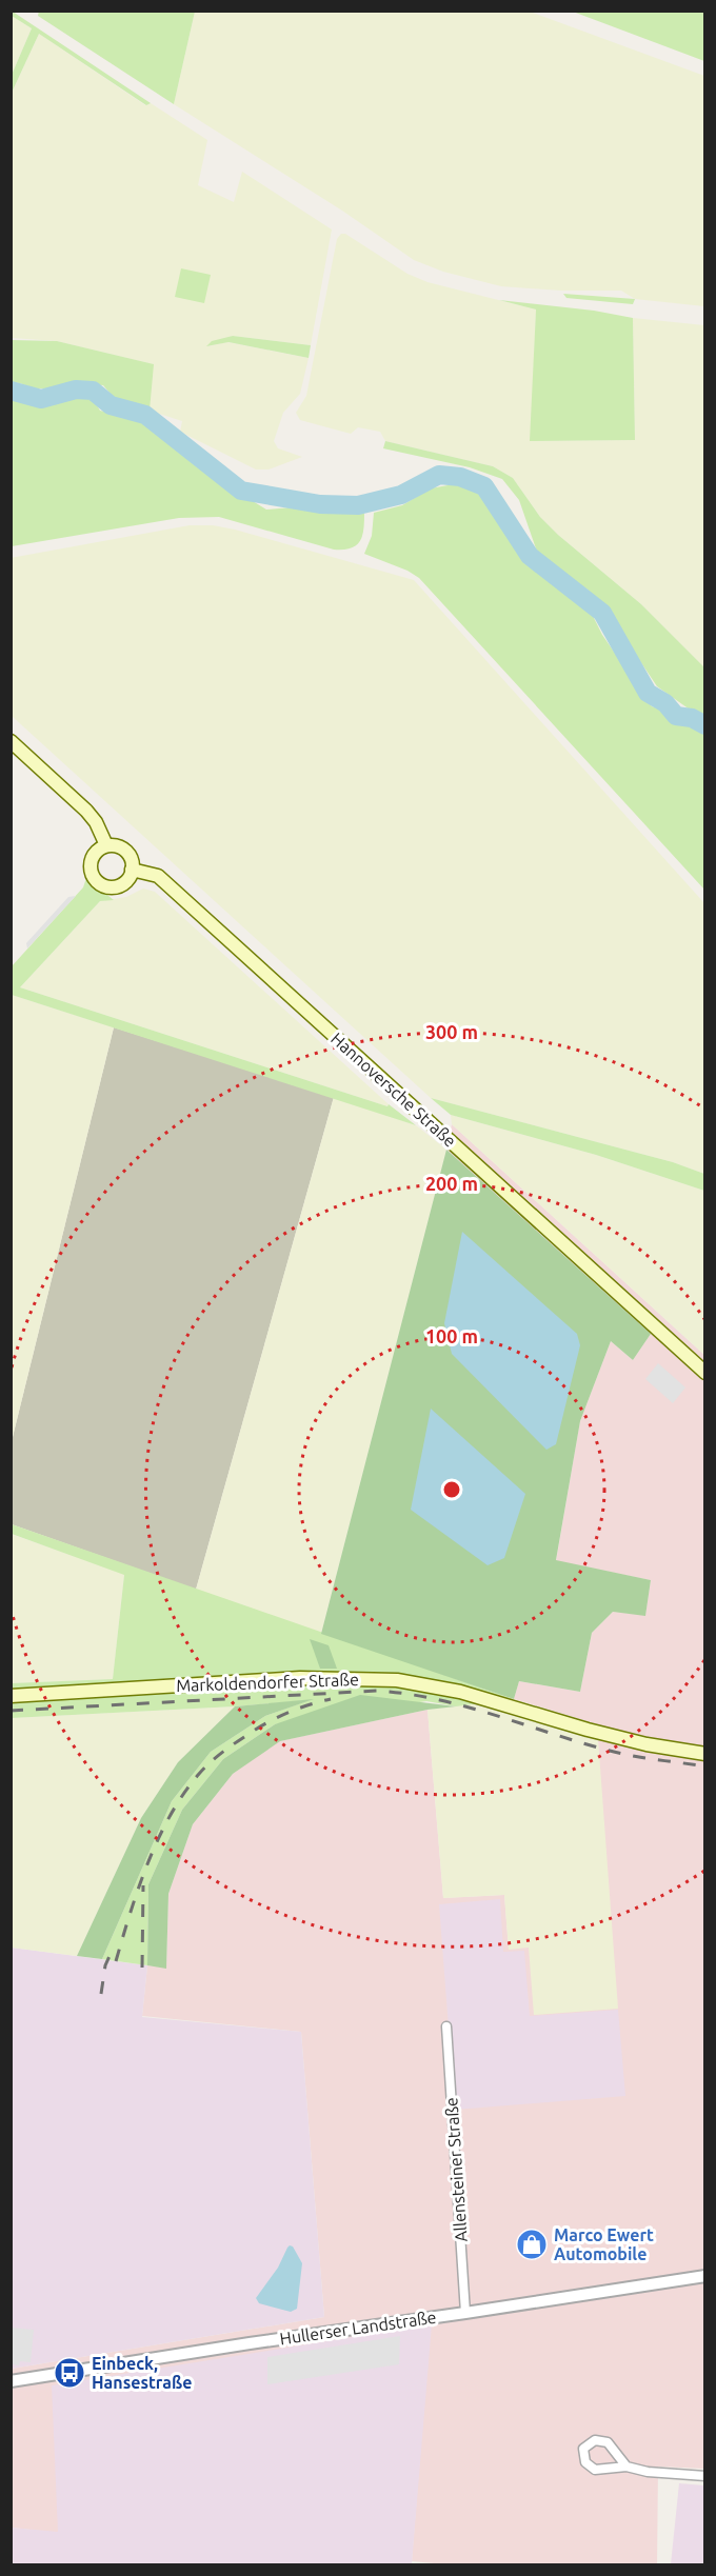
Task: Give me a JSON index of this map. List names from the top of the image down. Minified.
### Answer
{"streets":{"main road":["Hannoversche Straße","Markoldendorfer Straße"],"street":["Allensteiner Straße","Hullerser Landstraße"]},"crossings":[["Allensteiner Straße","Hullerser Landstraße"]],"places":{"shop":["Marco Ewert Automobile"],"bus stop":["Einbeck, Hansestraße"]},"rings":["300 m","200 m","100 m"]}
